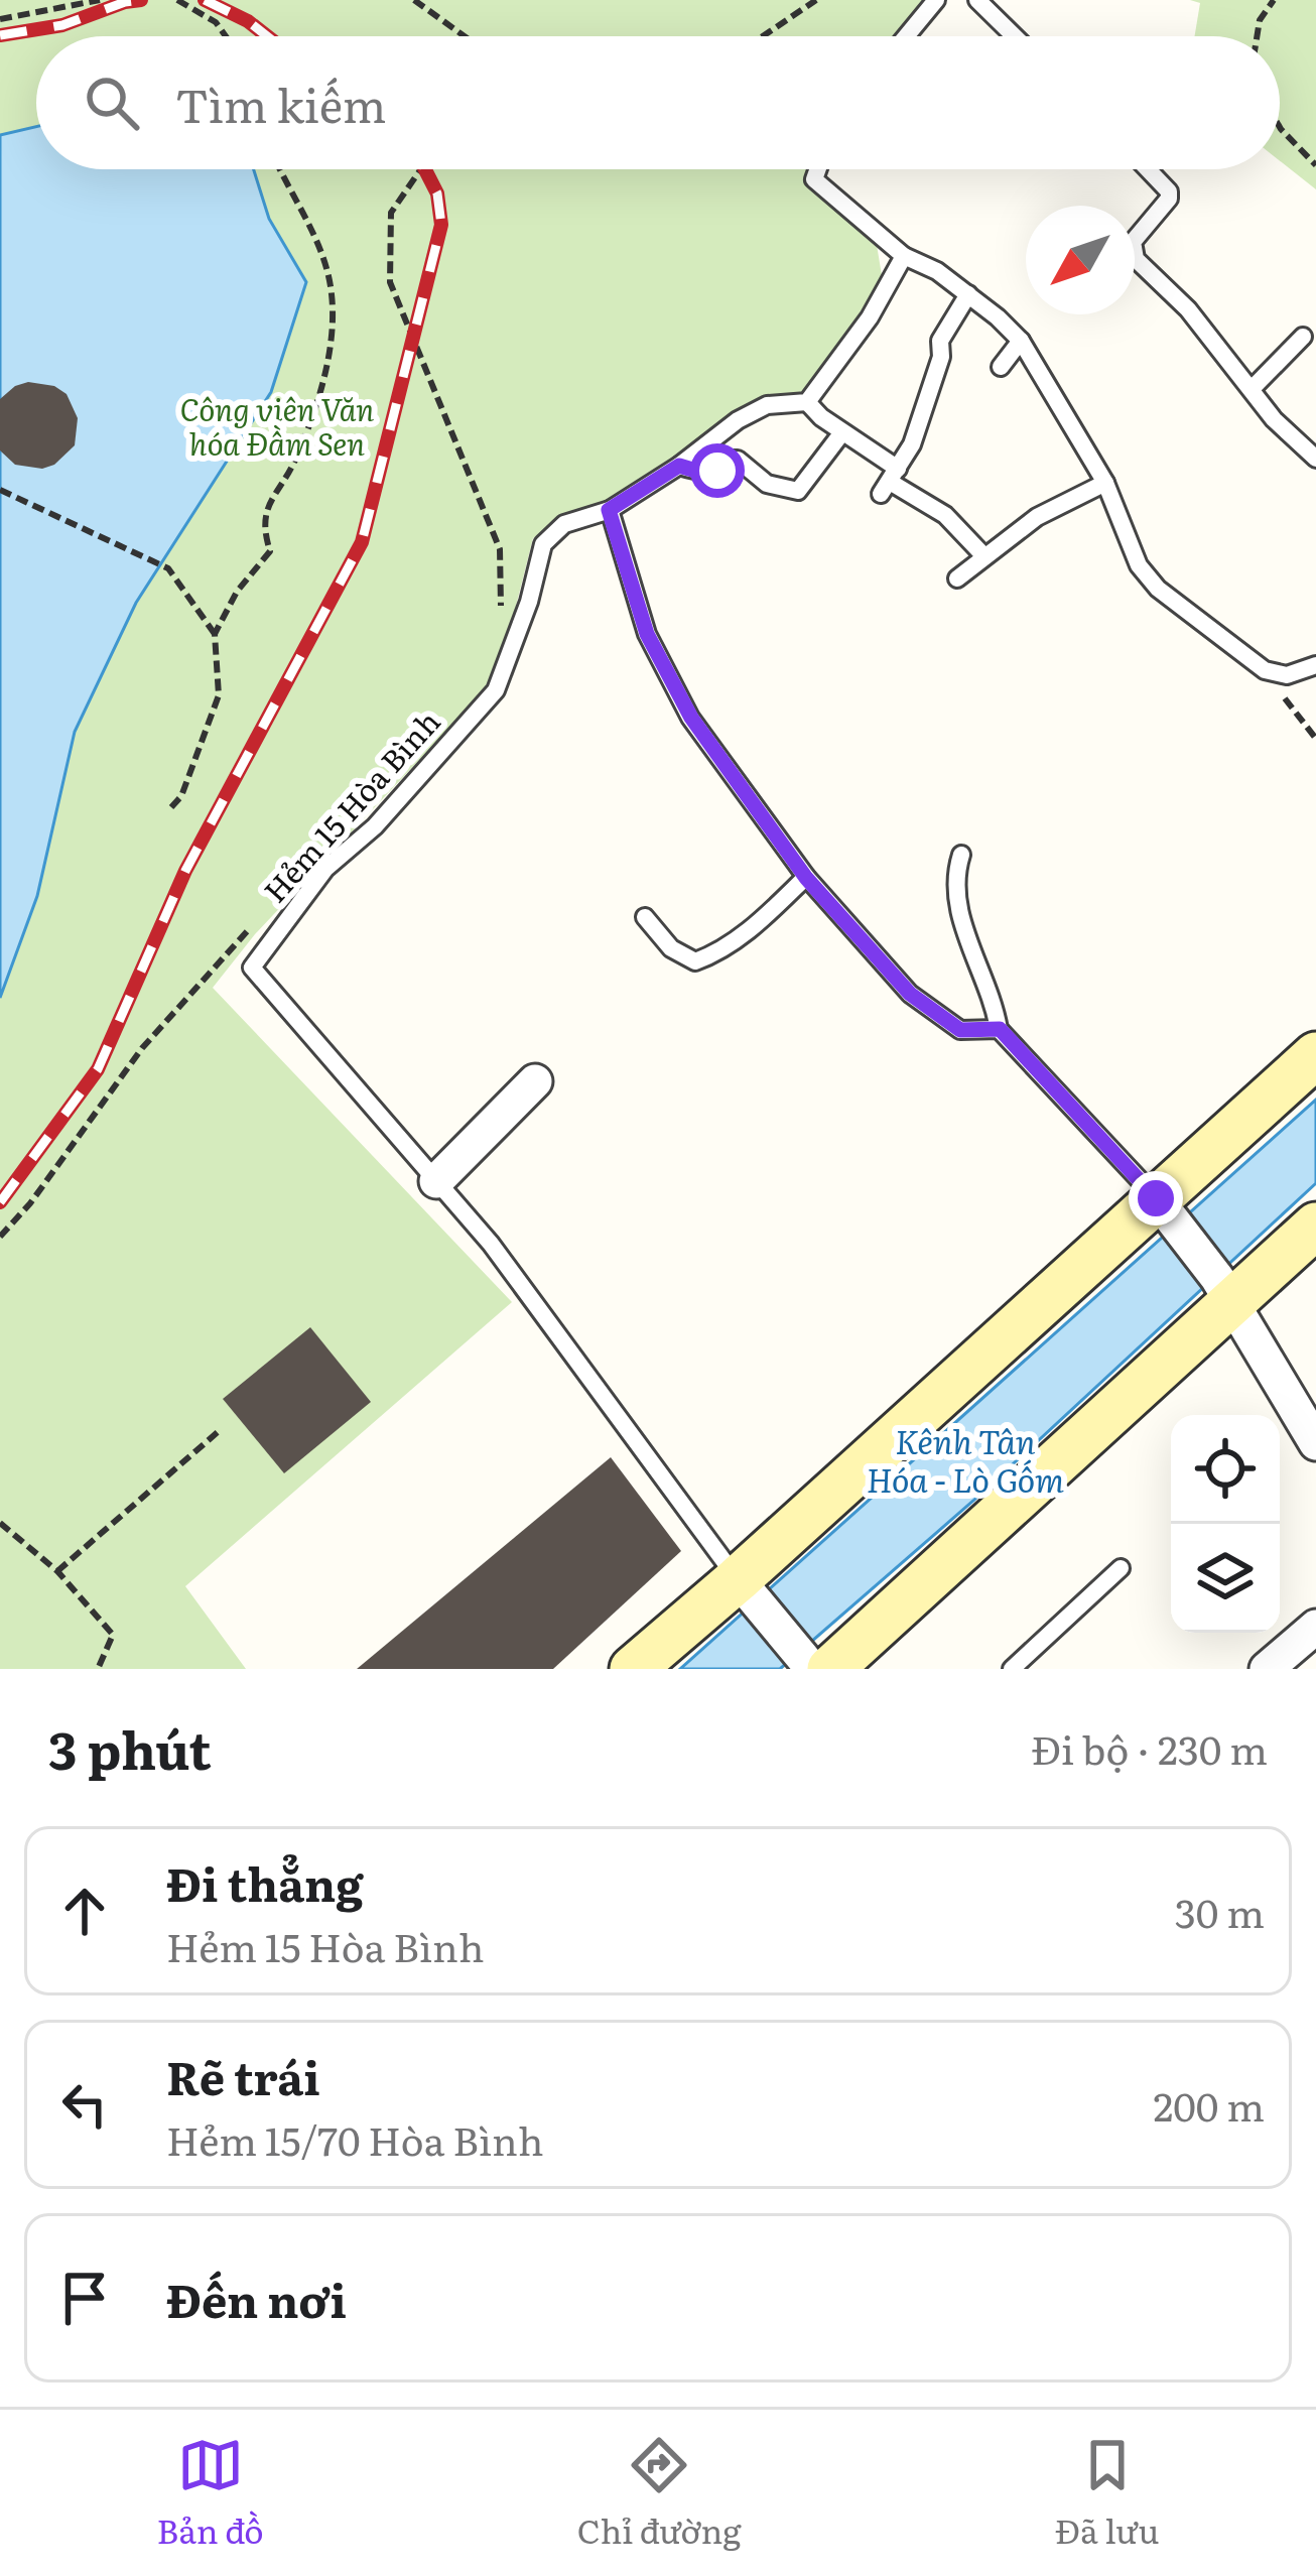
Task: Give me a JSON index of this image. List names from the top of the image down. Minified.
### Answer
{"streets":{"lane":["Hẻm 15 Hòa Bình"]},"water":["Kênh Tân Hóa - Lò Gốm"],"parks":["Công viên Văn hóa Đầm Sen"],"north":"bottom left","page":{"search":"Tìm kiếm","heading":["3 phút","Đi bộ · 230 m"],"list":[["Đi thẳng","Hẻm 15 Hòa Bình","30 m"],["Rẽ trái","Hẻm 15/70 Hòa Bình","200 m"],"Đến nơi"],"nav":["Bản đồ","Chỉ đường","Đã lưu"]}}
